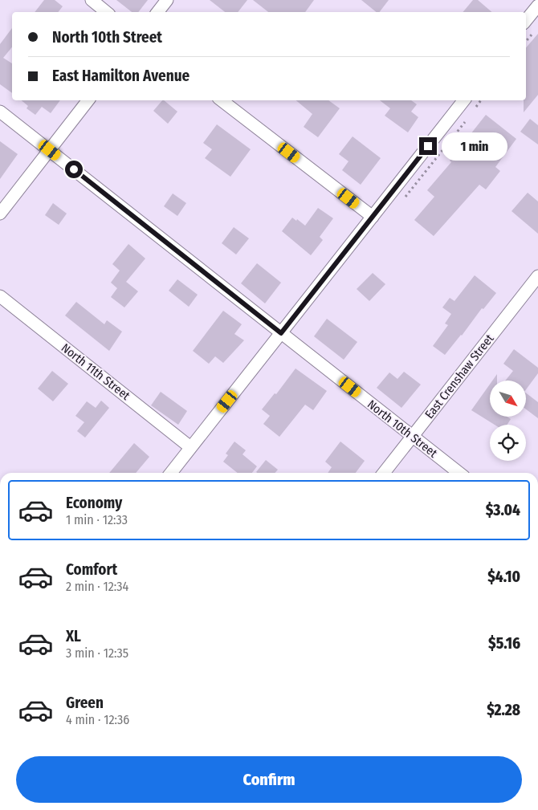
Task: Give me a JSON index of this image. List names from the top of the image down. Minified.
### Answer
{"streets":{"street":["North 11th Street","East Crenshaw Street","North 10th Street"]},"crossings":[["East Crenshaw Street","North 10th Street"]],"north":"bottom right","page":{"banner":["North 10th Street","East Hamilton Avenue"],"bubble":"1 min","list":[{"name":"Economy","note":"1 min · 12:33","value":"$3.04"},{"name":"Comfort","note":"2 min · 12:34","value":"$4.10"},{"name":"XL","note":"3 min · 12:35","value":"$5.16"},{"name":"Green","note":"4 min · 12:36","value":"$2.28"}],"buttons":"Confirm"}}
